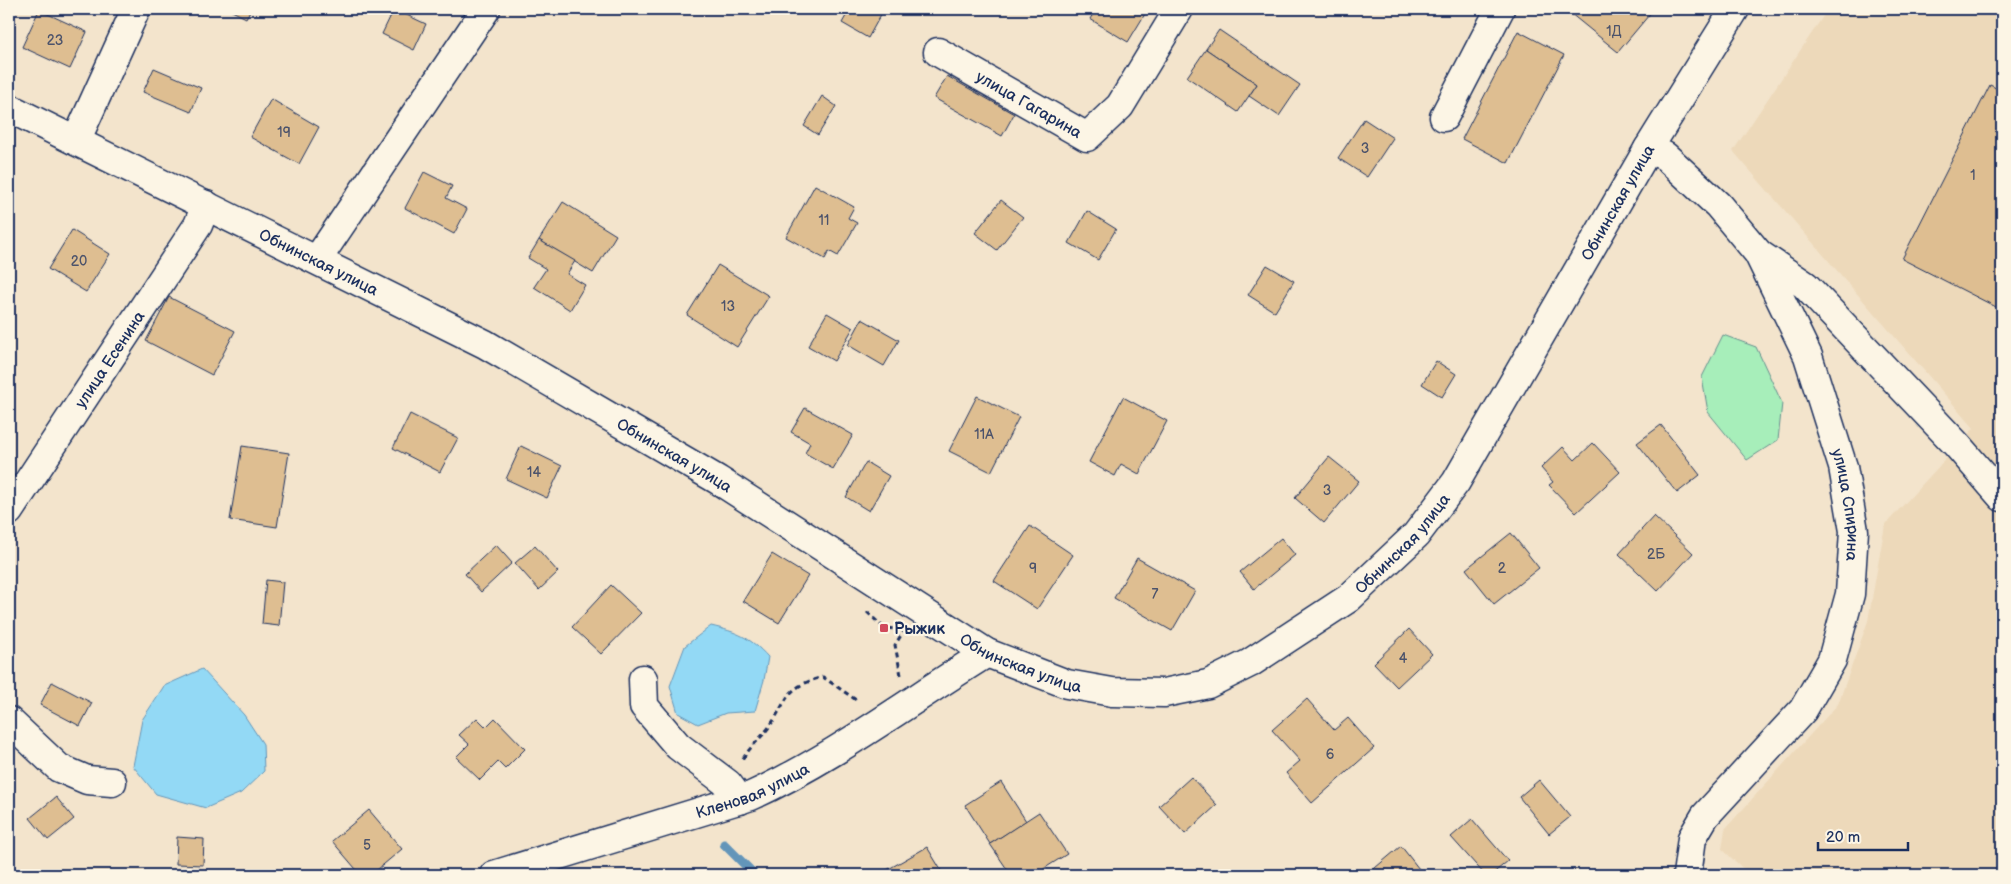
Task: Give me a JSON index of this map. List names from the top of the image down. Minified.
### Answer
{"streets":{"street":["улица Гагарина","Обнинская улица","улица Есенина","улица Спирина","Кленовая улица"]},"crossings":[["Обнинская улица","улица Есенина"],["Обнинская улица","улица Спирина"],["Обнинская улица","Кленовая улица"]],"places":{"transit":["Рыжик"]},"house_numbers":["1Д","23","19","3","1","11","20","13","11А","14","3","2Б","9","2","7","4","6","5"],"scale_bar":"20 m"}
